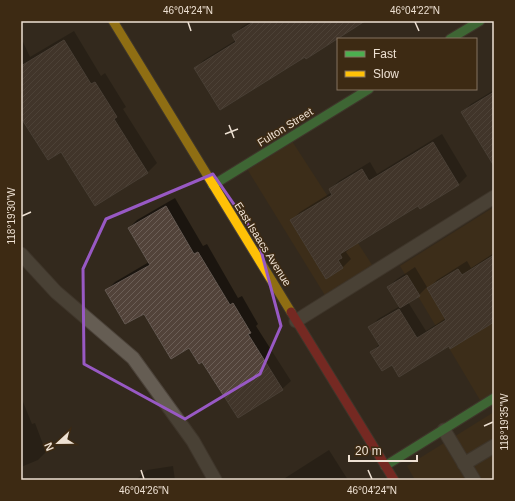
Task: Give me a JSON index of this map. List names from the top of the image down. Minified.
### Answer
{"streets":{"main road":["Fulton Street","East Isaacs Avenue"]},"crossings":[["Fulton Street","East Isaacs Avenue"]],"legend":["Fast","Slow"],"scale_bar":"20 m","north":"left","coordinates":["46°04'24\"N","46°04'22\"N","118°19'30\"W","118°19'35\"W","46°04'26\"N"]}
